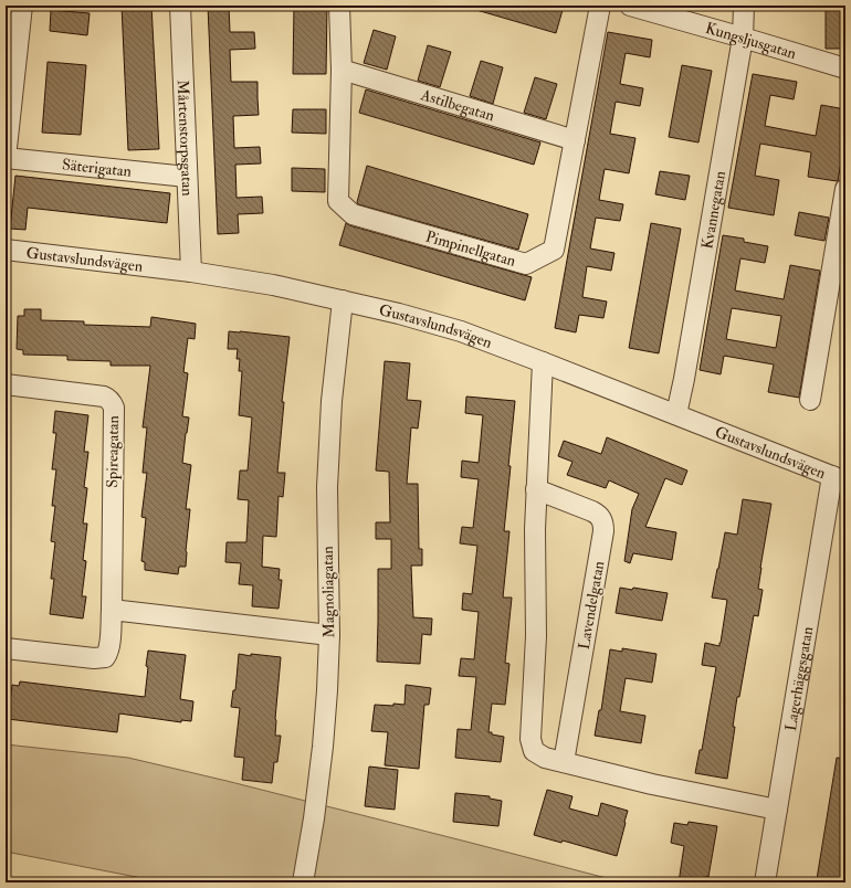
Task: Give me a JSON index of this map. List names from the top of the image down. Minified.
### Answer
{"streets":{"street":["Kungsljusgatan","Astilbegatan","Mårtenstorpsgatan","Säterigatan","Kvannegatan","Pimpinellgatan","Gustavslundsvägen","Spireagatan","Magnoliagatan","Lavendelgatan","Lagerhäggsgatan"]},"crossings":[["Kungsljusgatan","Kvannegatan"],["Astilbegatan","Pimpinellgatan"],["Mårtenstorpsgatan","Säterigatan"],["Mårtenstorpsgatan","Gustavslundsvägen"],["Kvannegatan","Gustavslundsvägen"],["Gustavslundsvägen","Magnoliagatan"],["Gustavslundsvägen","Lagerhäggsgatan"]]}
